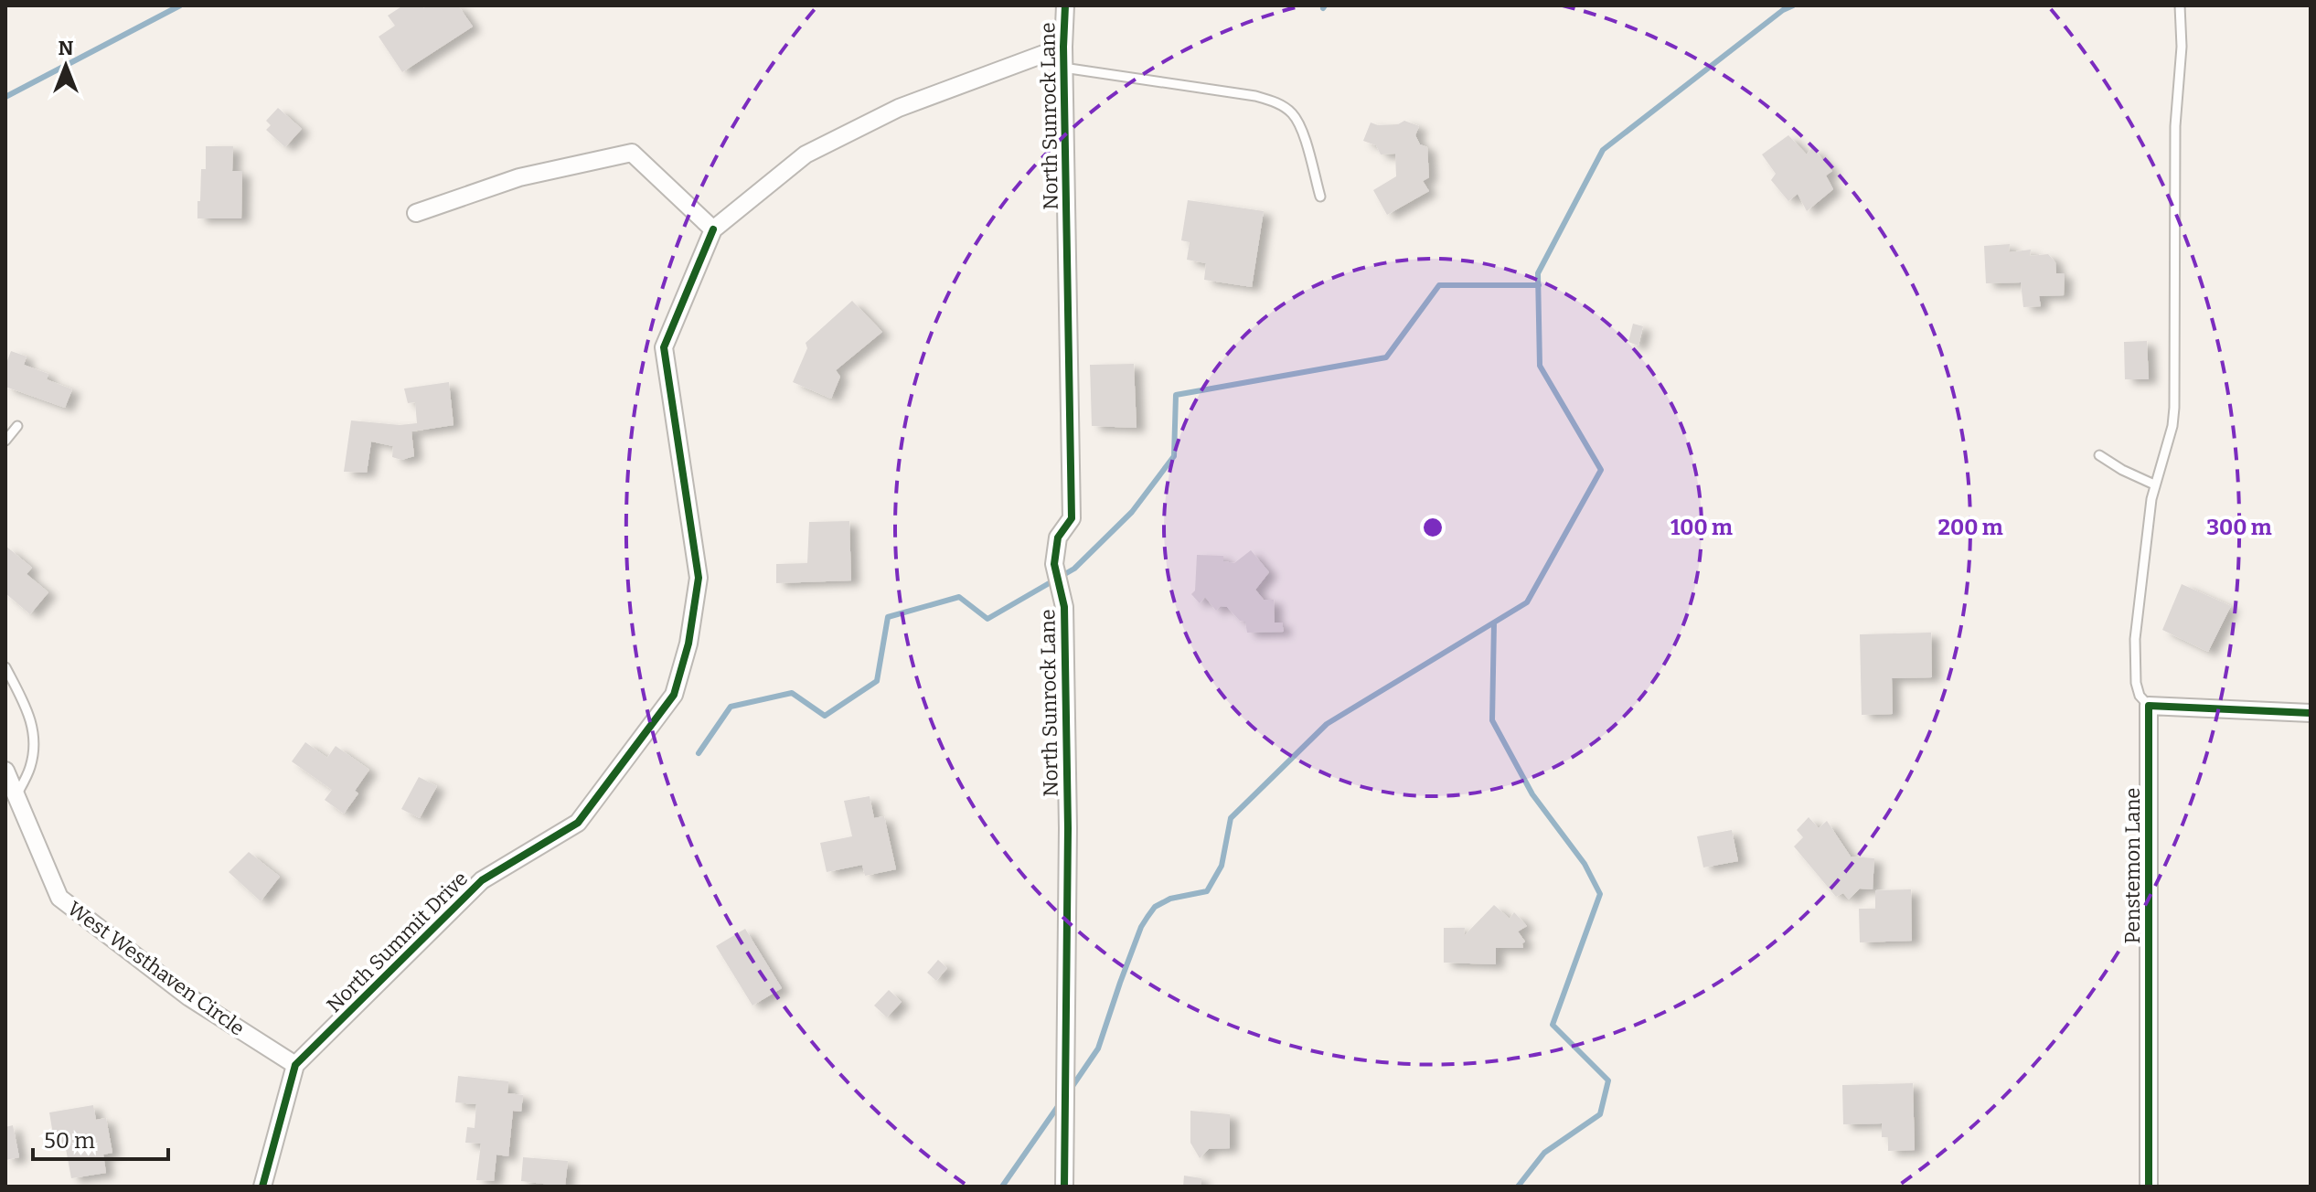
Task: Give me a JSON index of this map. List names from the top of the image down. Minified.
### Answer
{"streets":{"street":["North Sunrock Lane","Penstemon Lane","North Summit Drive","West Westhaven Circle"]},"crossings":[["North Sunrock Lane","North Summit Drive"],["North Summit Drive","West Westhaven Circle"]],"scale_bar":"50 m","north":"top","rings":["100 m","200 m","300 m"]}
